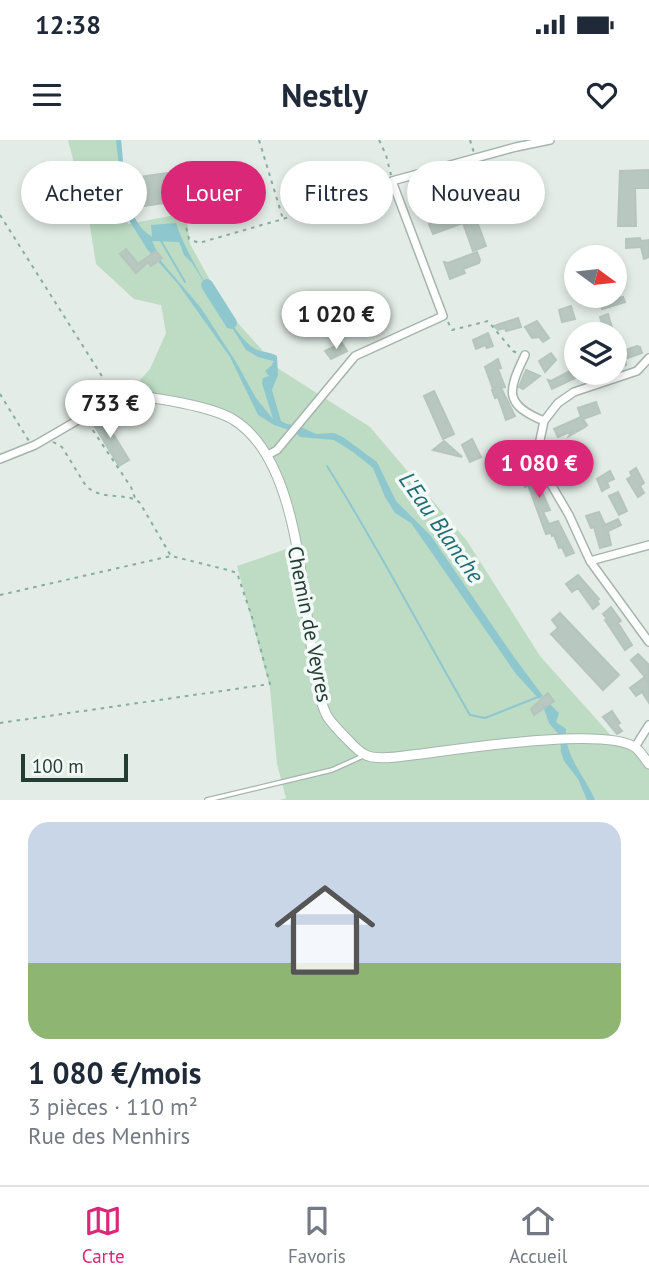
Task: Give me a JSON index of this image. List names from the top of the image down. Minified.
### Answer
{"streets":{"street":["Chemin de Veyres"]},"water":["L'Eau Blanche"],"scale_bar":"100 m","north":"right","page":{"status":"12:38","header":"Nestly","chip":["Acheter","Louer","Filtres","Nouveau"],"price":["1 020 €","733 €","1 080 €"],"scale":"100 m","list":[{"name":"1 080 €/mois","note":"3 pièces · 110 m² · Rue des Menhirs"}],"tabs":["Carte","Favoris","Accueil"]}}
